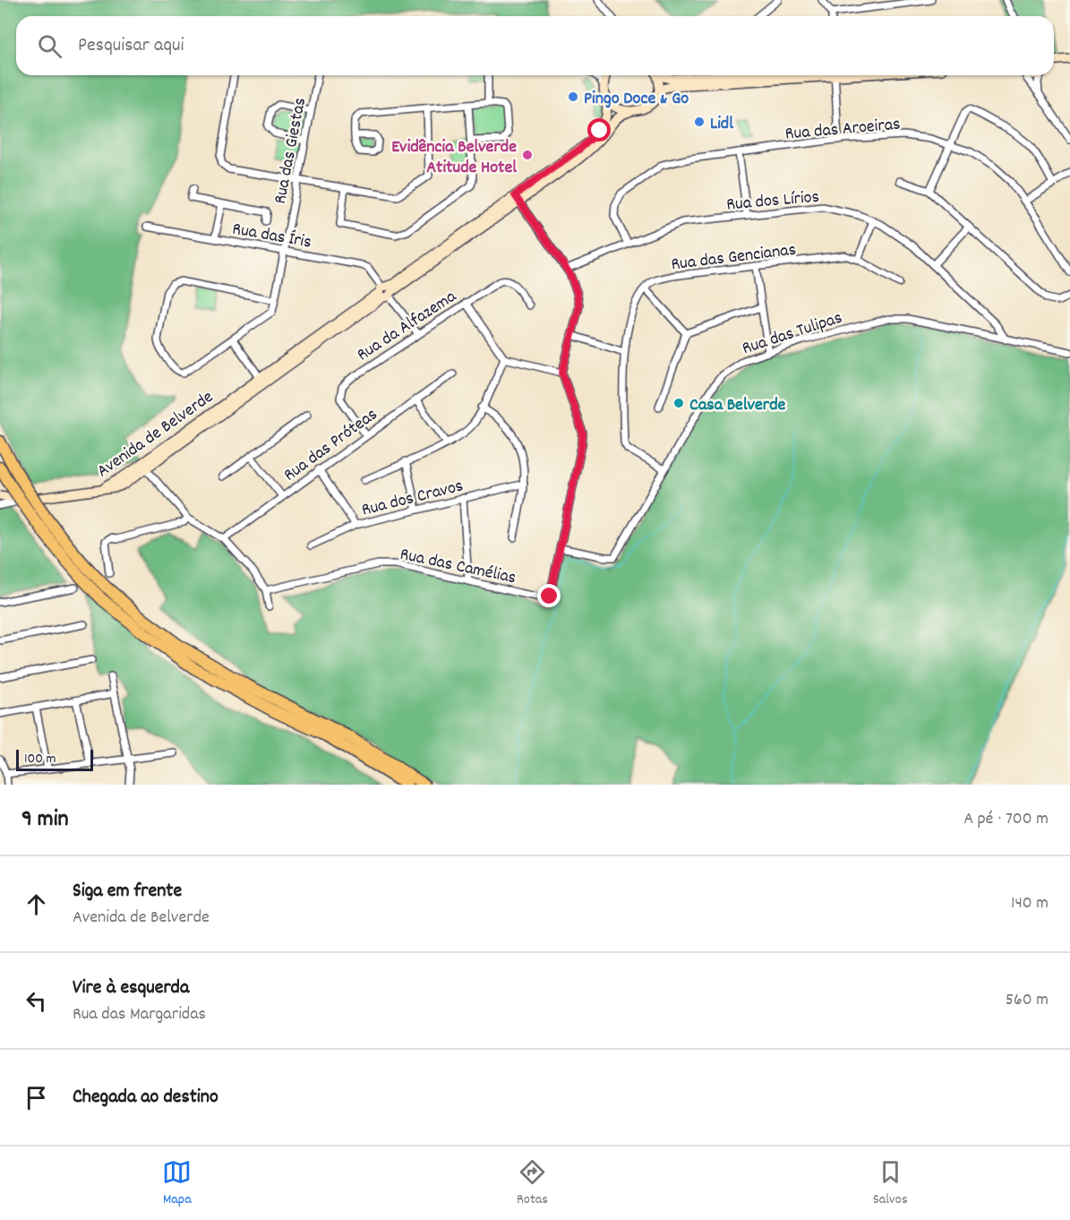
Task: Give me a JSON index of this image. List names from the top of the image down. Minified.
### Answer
{"streets":{"main road":["Avenida de Belverde"],"street":["Rua das Aroeiras","Rua das Giestas","Rua dos Lírios","Rua das Íris","Rua das Gencianas","Rua da Alfazema","Rua das Tulipas","Rua das Próteas","Rua dos Cravos","Rua das Camélias"]},"crossings":[["Rua das Aroeiras","Rua dos Lírios"],["Rua das Giestas","Rua das Íris"],["Rua dos Lírios","Rua das Tulipas"],["Rua das Íris","Rua da Alfazema"],["Rua das Íris","Avenida de Belverde"],["Rua da Alfazema","Rua das Próteas"],["Rua das Tulipas","Rua das Camélias"]],"places":["Pingo Doce & Go","Lidl","Evidência Belverde Atitude Hotel","Casa Belverde"],"scale_bar":"100 m","page":{"search":"Pesquisar aqui","scale":"100 m","heading":["9 min","A pé · 700 m"],"list":[["Siga em frente","Avenida de Belverde","140 m"],["Vire à esquerda","Rua das Margaridas","560 m"],"Chegada ao destino"],"nav":["Mapa","Rotas","Salvos"]}}
